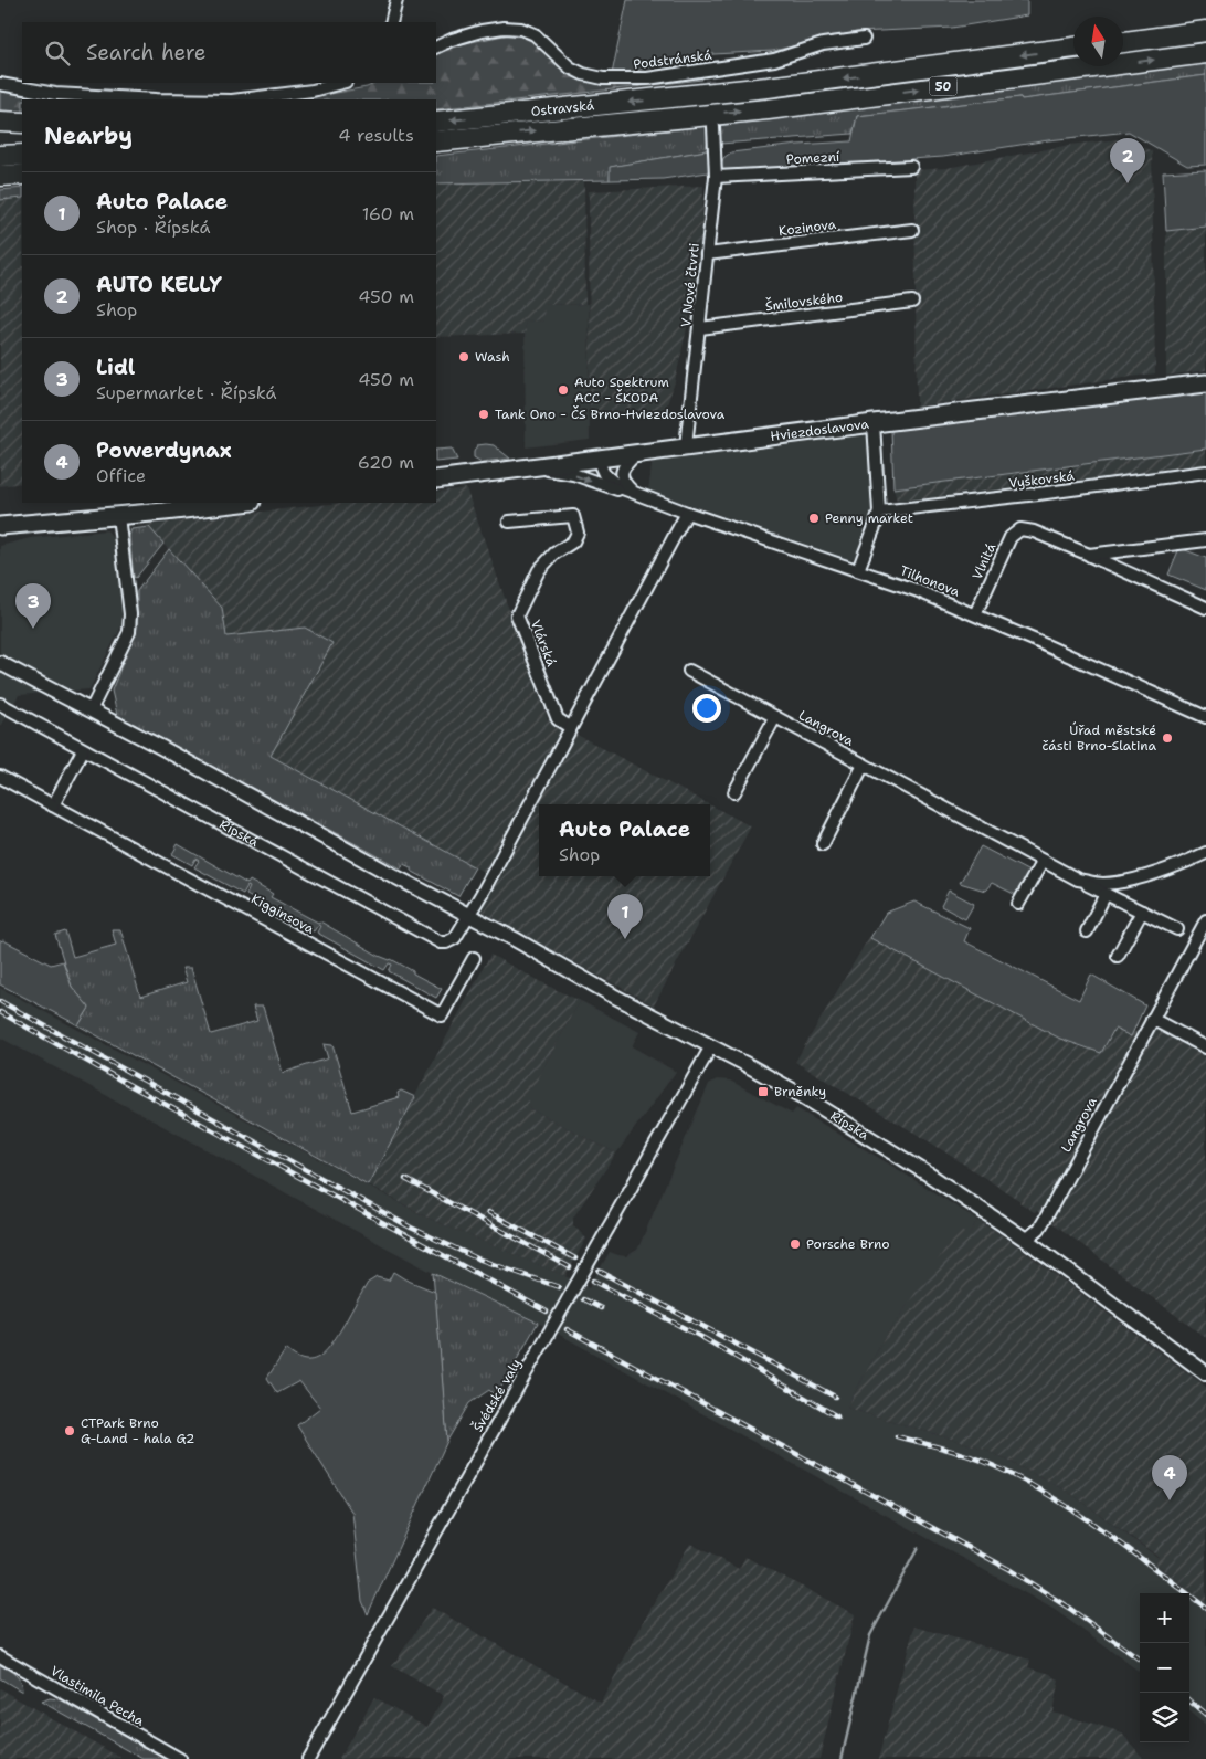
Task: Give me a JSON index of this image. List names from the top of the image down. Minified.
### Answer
{"streets":{"highway":["50","Ostravská"],"main road":["Hviezdoslavova"],"street":["Podstránská","Pomezní","Kozinova","V Nové čtvrti","Šmilovského","Vyškovská","Vlnitá","Tilhonova","Vlárská","Langrova","Řípská","Kigginsova","Švédské valy","Vlastimila Pecha"]},"crossings":[["Pomezní","V Nové čtvrti"],["Kozinova","V Nové čtvrti"],["V Nové čtvrti","Šmilovského"],["V Nové čtvrti","Hviezdoslavova"],["Hviezdoslavova","Tilhonova"],["Vlnitá","Tilhonova"],["Langrova","Řípská"],["Řípská","Švédské valy"]],"places":{"other":["Wash","Auto Spektrum ACC - ŠKODA","Tank Ono - ČS Brno-Hviezdoslavova","Penny market","Úřad městské části Brno-Slatina","Porsche Brno","CTPark Brno G-Land - hala G2"],"transit":["Brněnky"]},"north":"top","page":{"search":"Search here","heading":["Nearby","4 results"],"pins":["2","3","1","4"],"list":[{"mark":"1","name":"Auto Palace","note":"Shop · Řípská","value":"160 m"},{"mark":"2","name":"AUTO KELLY","note":"Shop","value":"450 m"},{"mark":"3","name":"Lidl","note":"Supermarket · Řípská","value":"450 m"},{"mark":"4","name":"Powerdynax","note":"Office","value":"620 m"}],"popup":["Auto Palace","Shop"],"map_buttons":["+","−"]}}
